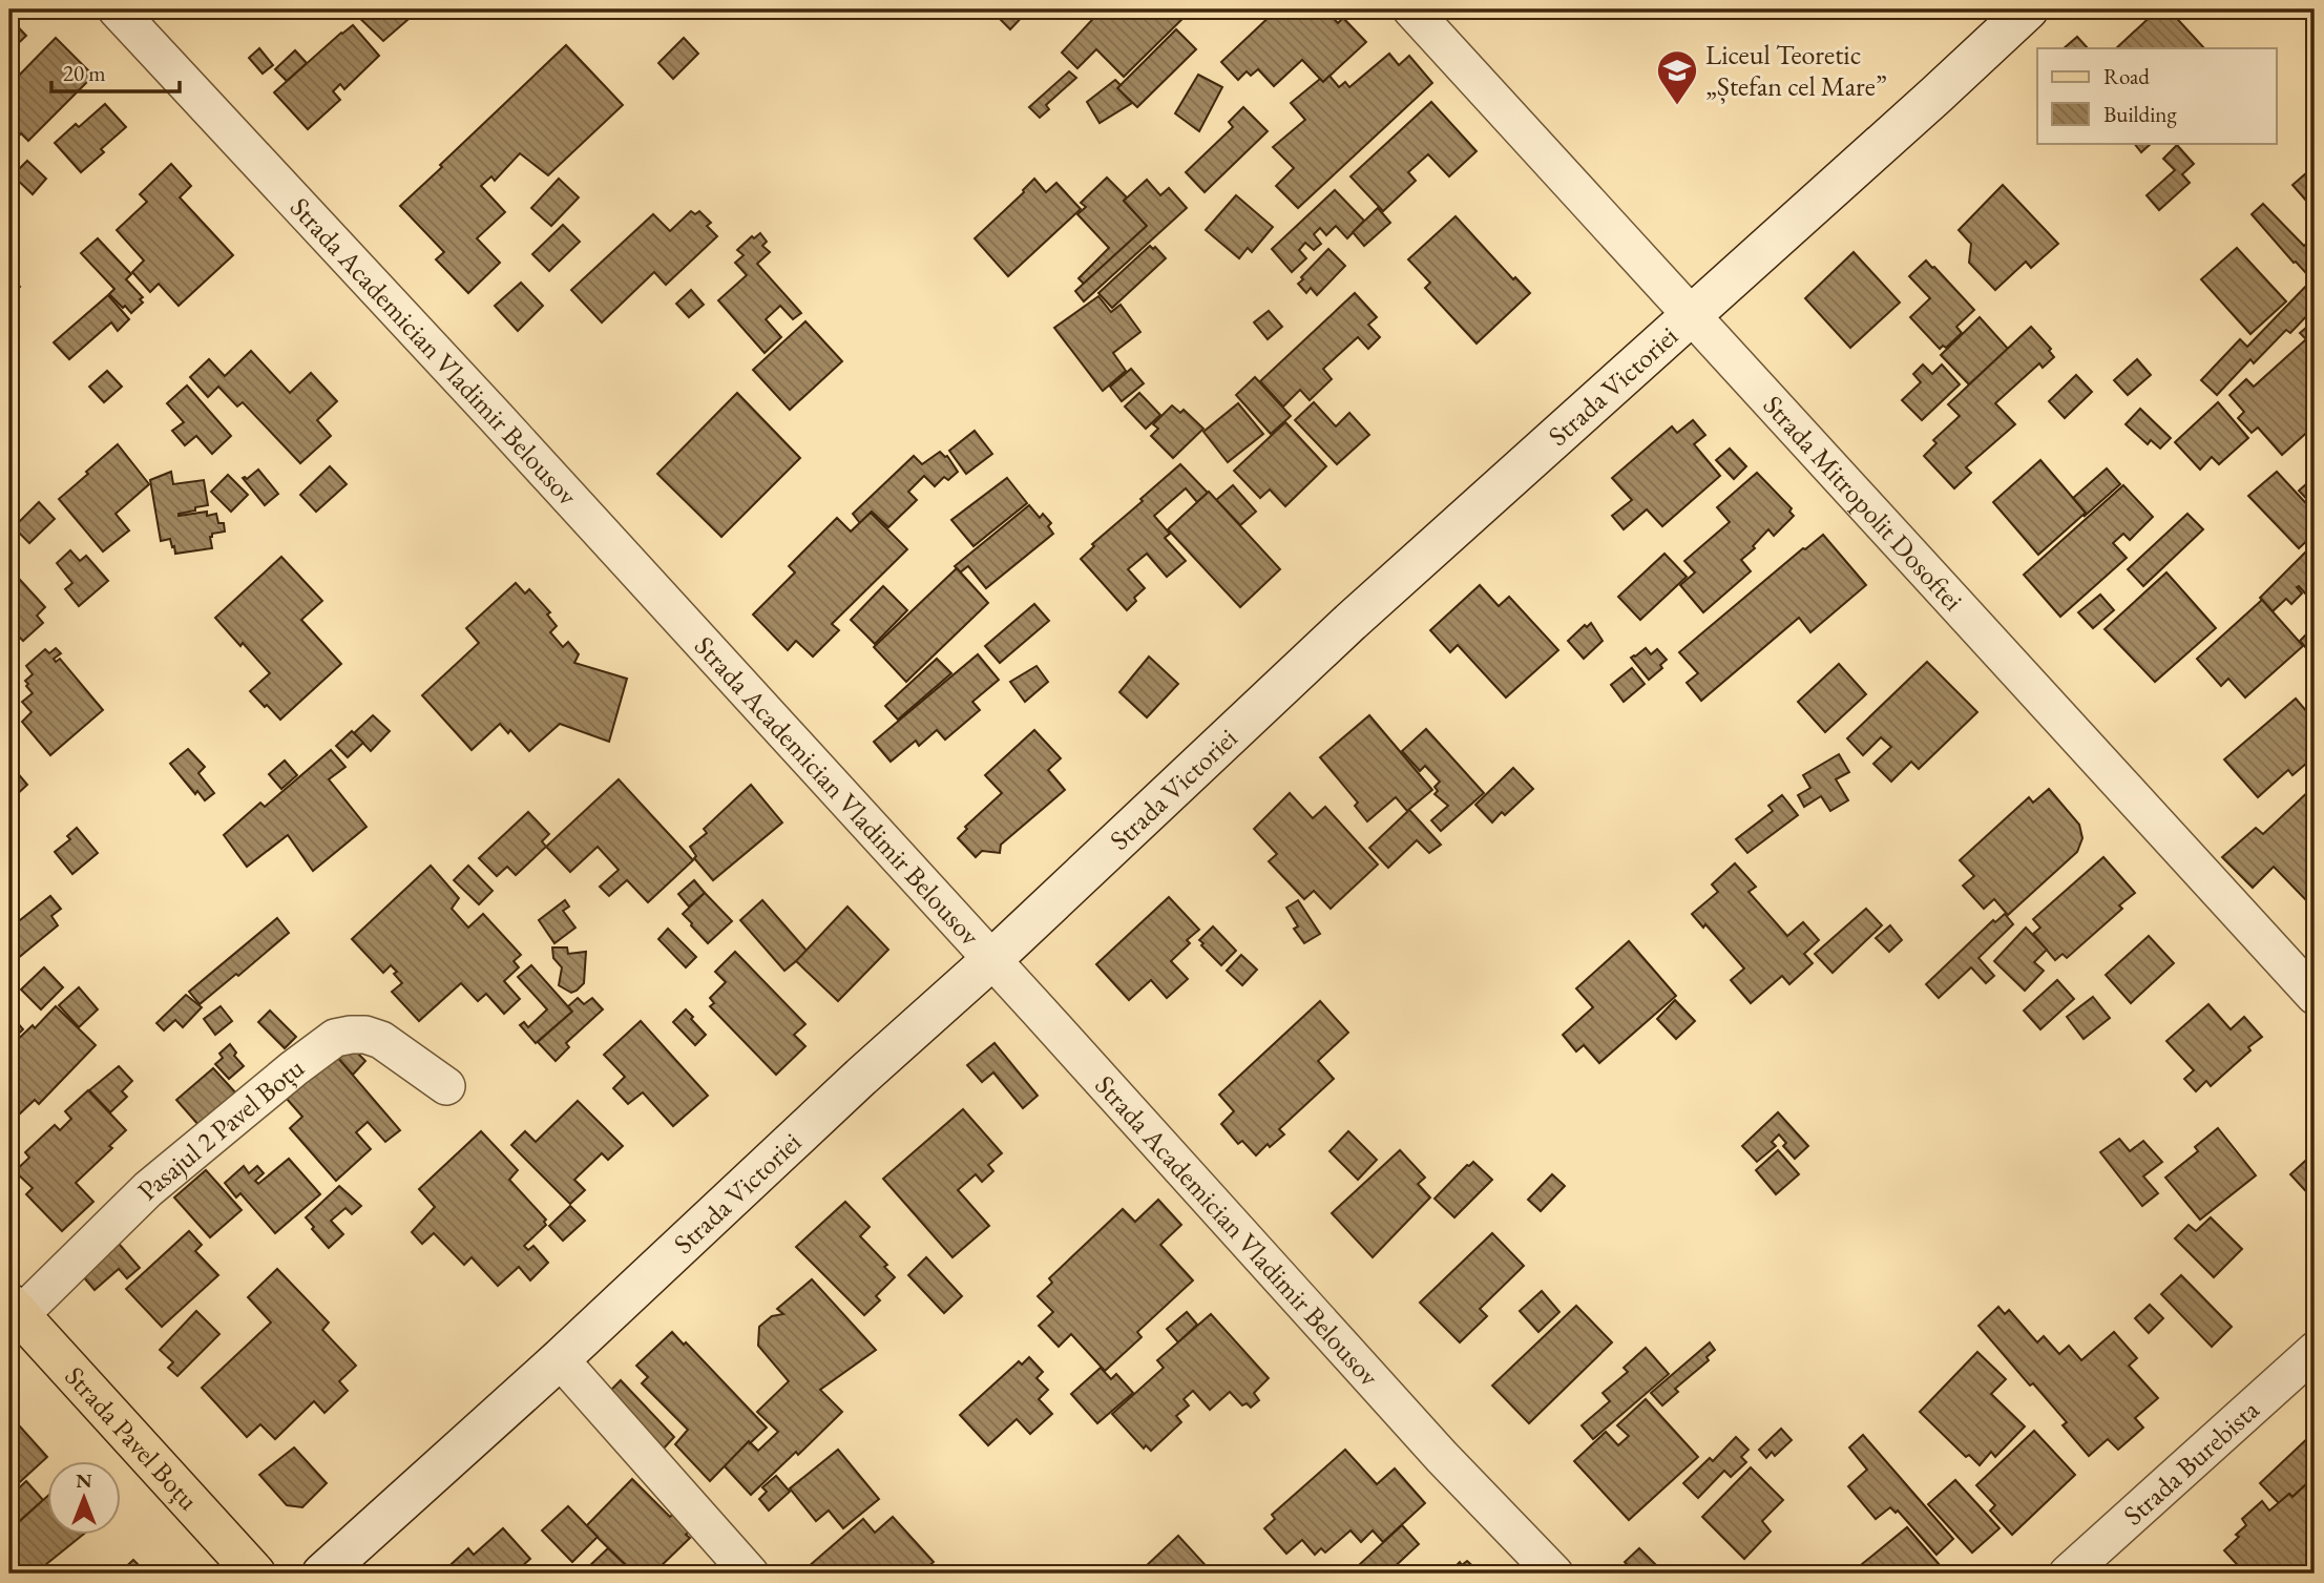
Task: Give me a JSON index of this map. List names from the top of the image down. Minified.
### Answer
{"streets":{"main road":["Strada Pavel Boțu"],"street":["Strada Academician Vladimir Belousov","Strada Victoriei","Strada Mitropolit Dosoftei","Pasajul 2 Pavel Boțu","Strada Burebista"]},"crossings":[["Strada Academician Vladimir Belousov","Strada Victoriei"],["Strada Victoriei","Strada Mitropolit Dosoftei"],["Pasajul 2 Pavel Boțu","Strada Pavel Boțu"]],"places":{"school or university":["Liceul Teoretic „Ștefan cel Mare”"]},"legend":["Road","Building"],"scale_bar":"20 m","north":"top"}
